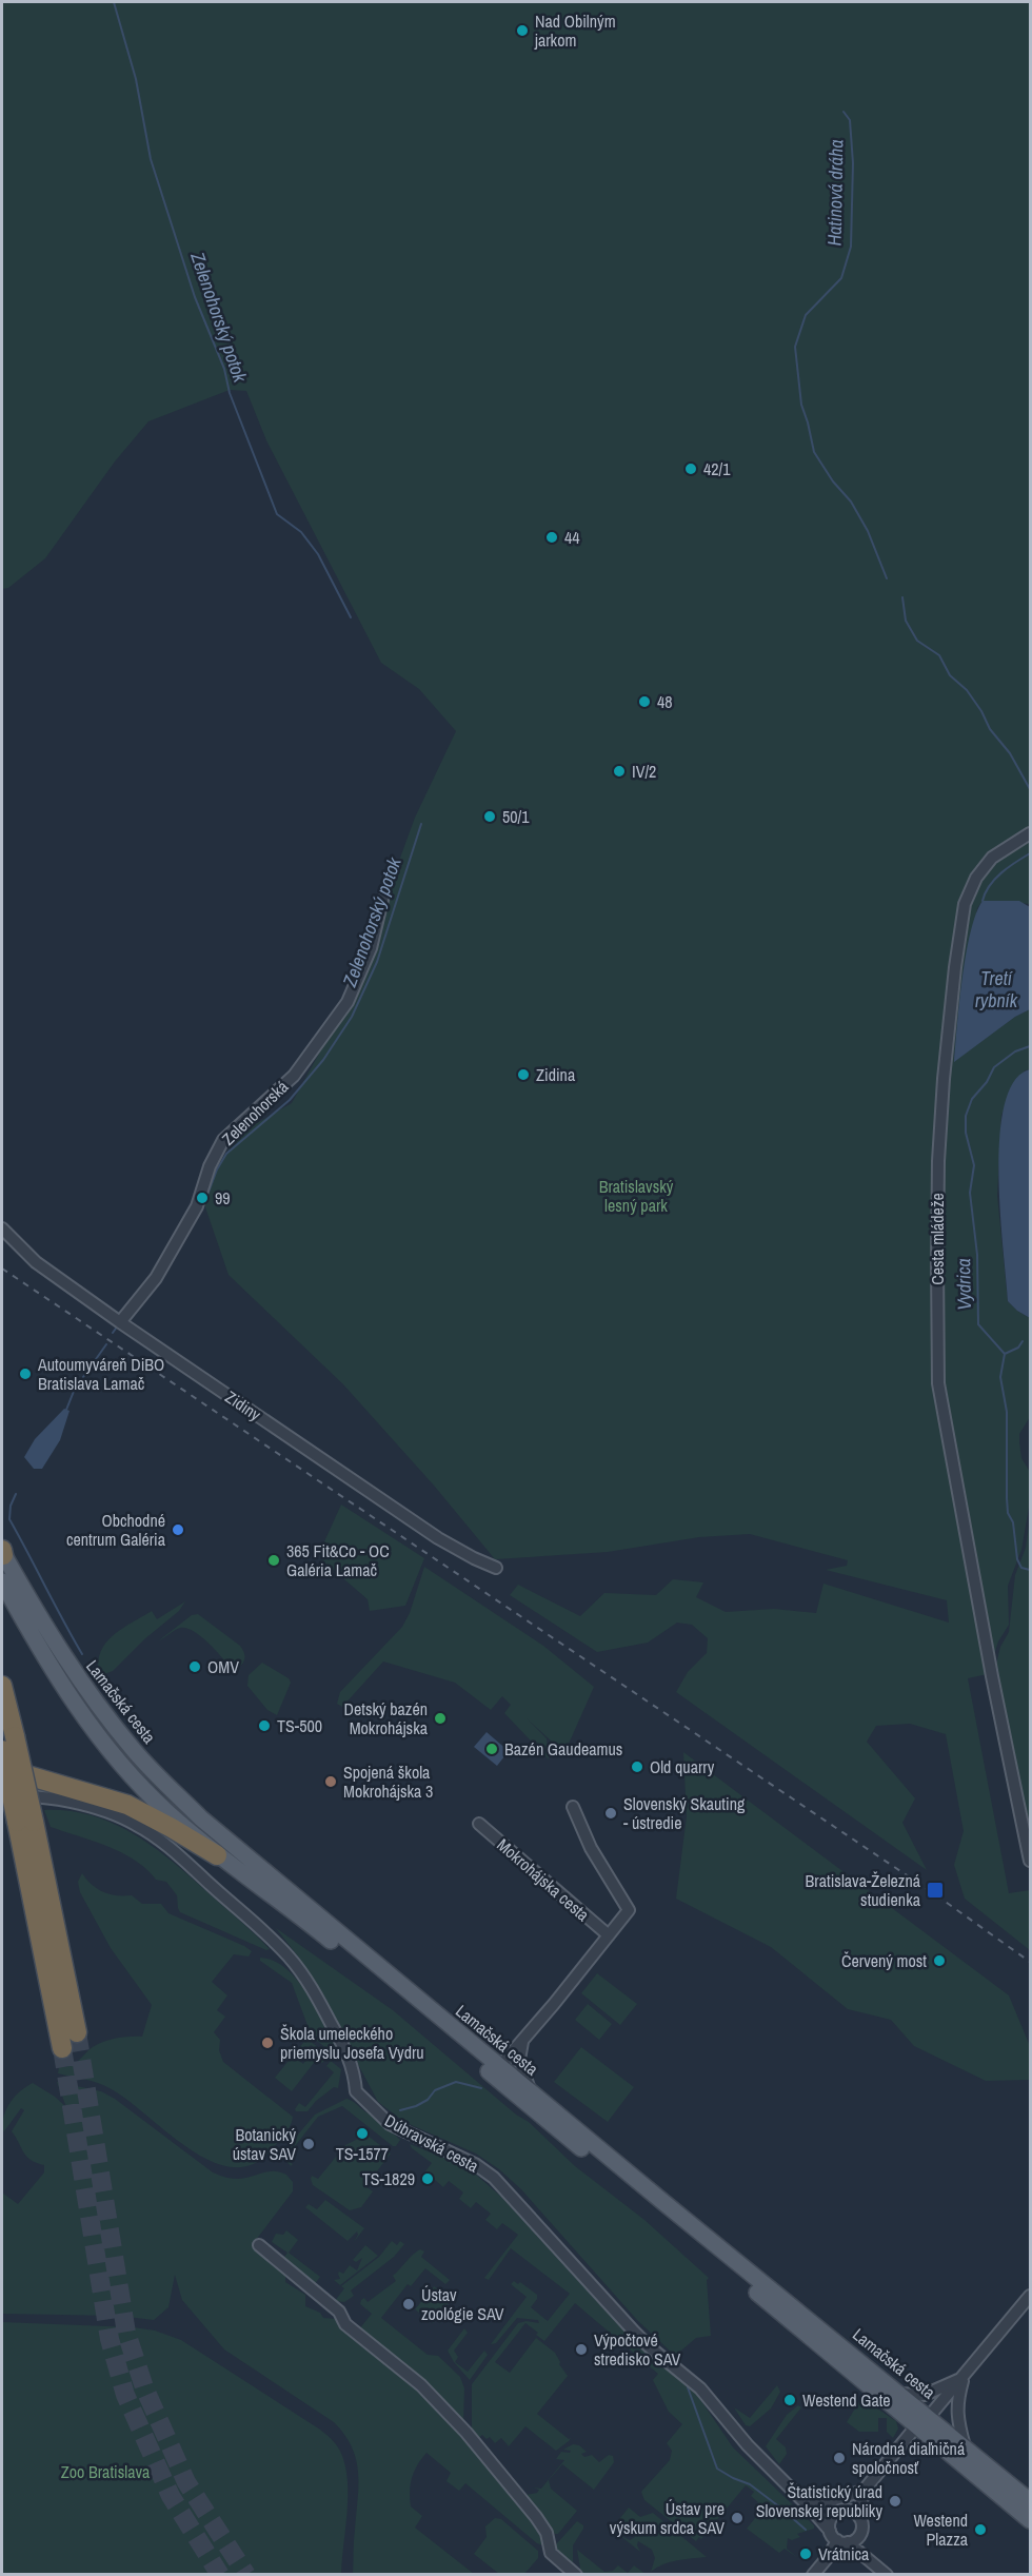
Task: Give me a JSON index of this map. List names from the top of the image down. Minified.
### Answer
{"streets":{"main road":["Lamačská cesta"],"street":["Zelenohorská","Cesta mládeže","Zidiny","Mokrohájska cesta","Dúbravská cesta"]},"crossings":[["Zelenohorská","Zidiny"]],"water":["Hatinová dráha","Zelenohorský potok","Tretí rybník","Vydrica"],"parks":["Bratislavský lesný park","Zoo Bratislava"],"places":{"other":["Nad Obilným jarkom","42/1","44","48","IV/2","50/1","Zidina","99","Autoumyváreň DiBO Bratislava Lamač","Obchodné centrum Galéria","365 Fit&Co - OC Galéria Lamač","OMV","Detský bazén Mokrohájska","TS-500","Bazén Gaudeamus","Old quarry","Spojená škola Mokrohájska 3","Slovenský Skauting - ústredie","Červený most","Škola umeleckého priemyslu Josefa Vydru","TS-1577","Botanický ústav SAV","TS-1829","Ústav zoológie SAV","Výpočtové stredisko SAV","Westend Gate","Národná diaľničná spoločnosť","Štatistický úrad Slovenskej republiky","Ústav pre výskum srdca SAV","Westend Plazza","Vrátnica"],"transit":["Bratislava-Železná studienka"]}}
